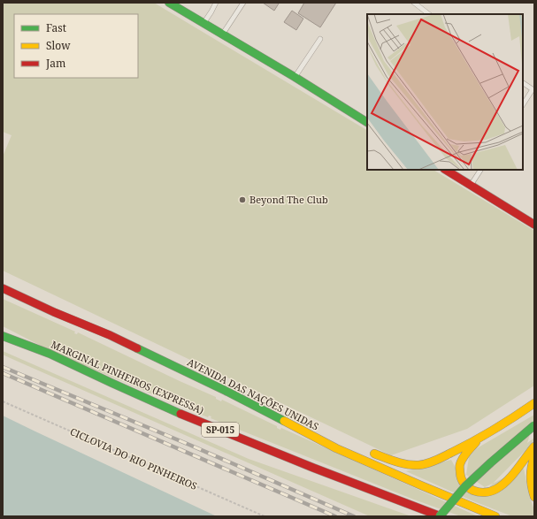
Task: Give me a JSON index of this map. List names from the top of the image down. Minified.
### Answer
{"streets":{"main road":["MARGINAL PINHEIROS (EXPRESSA)","AVENIDA DAS NAÇÕES UNIDAS","SP-015"],"path":["CICLOVIA DO RIO PINHEIROS"]},"places":["Beyond The Club"],"legend":["Fast","Slow","Jam"]}
